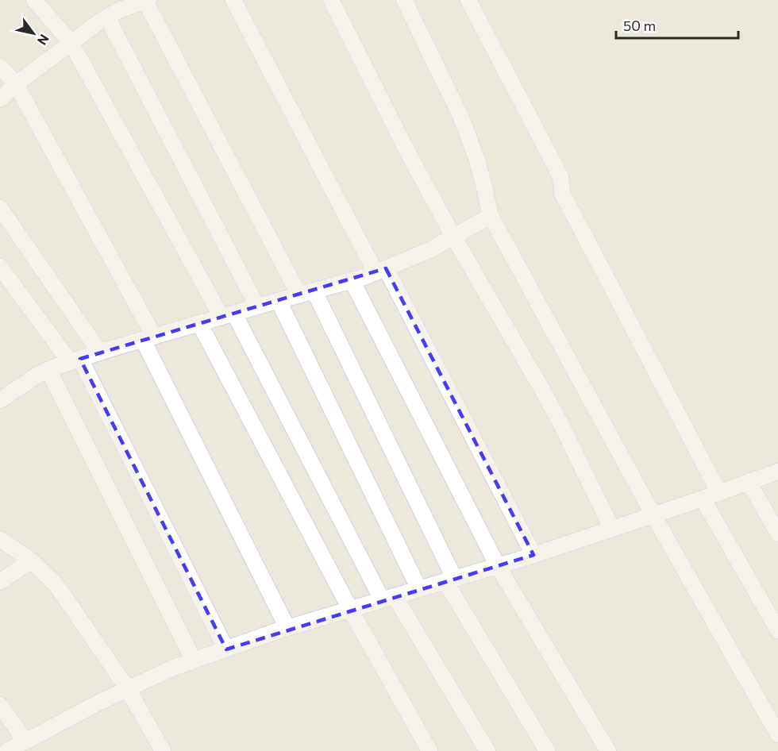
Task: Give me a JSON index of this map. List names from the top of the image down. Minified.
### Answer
{"scale_bar":"50 m","north":"bottom right"}
